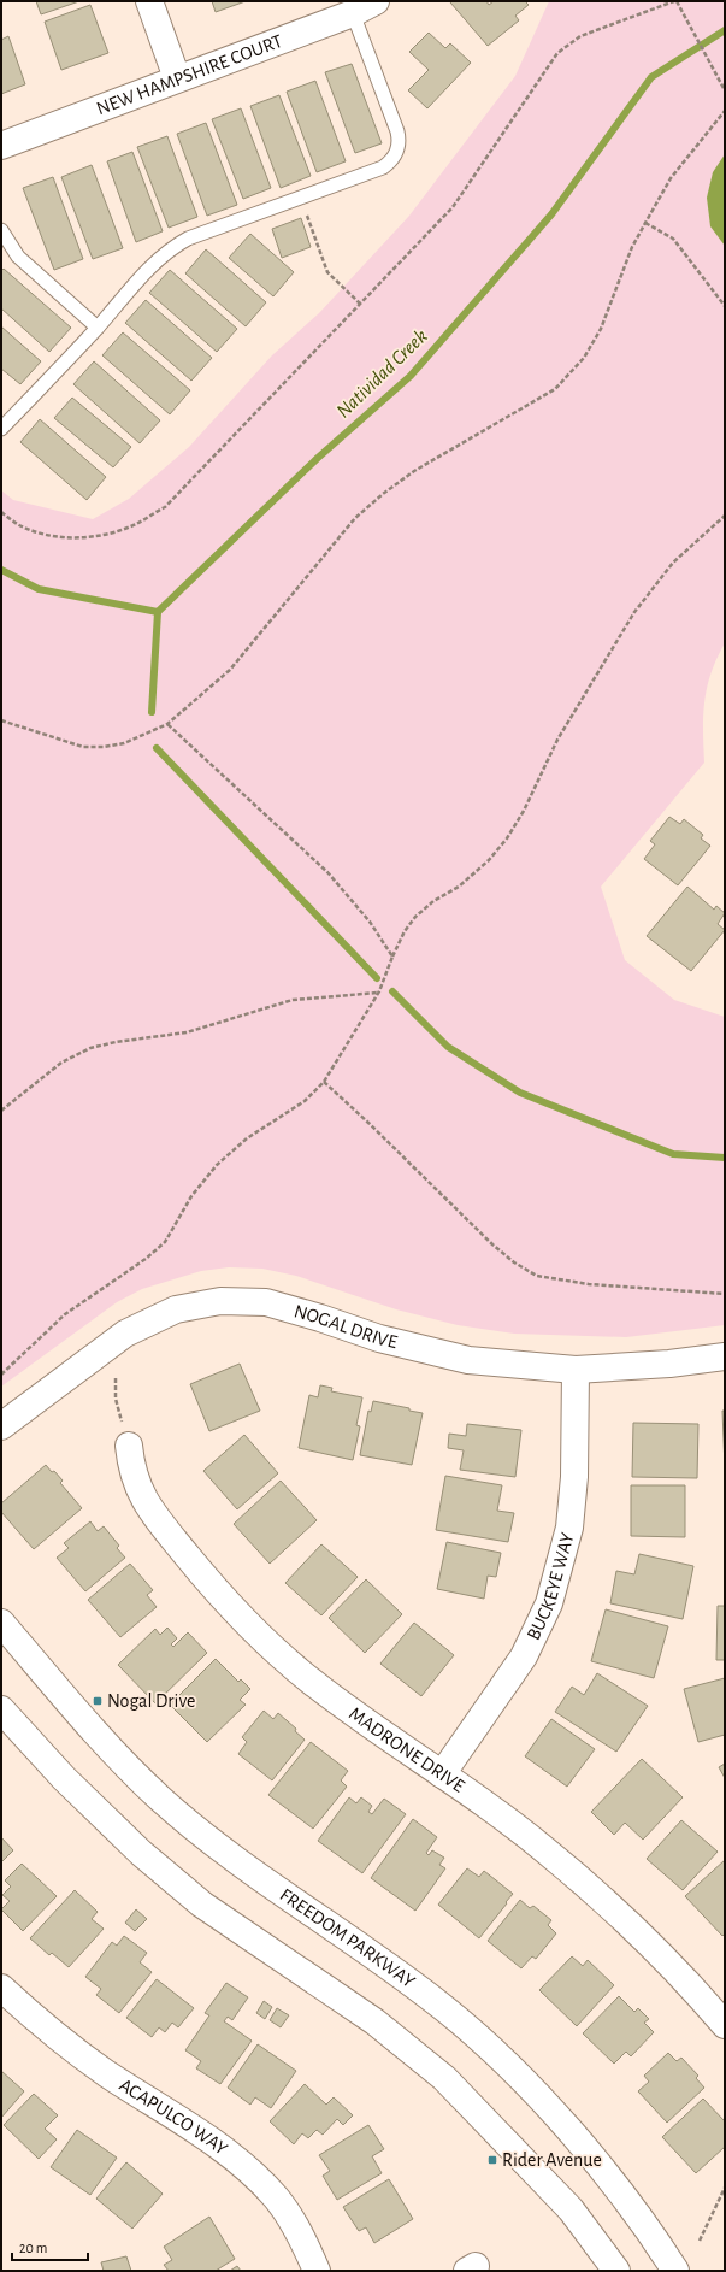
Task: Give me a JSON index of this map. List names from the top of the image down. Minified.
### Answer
{"streets":{"street":["NEW HAMPSHIRE COURT","NOGAL DRIVE","BUCKEYE WAY","MADRONE DRIVE","FREEDOM PARKWAY","ACAPULCO WAY"]},"crossings":[["NOGAL DRIVE","BUCKEYE WAY"],["BUCKEYE WAY","MADRONE DRIVE"]],"water":["Natividad Creek"],"places":{"transit":["Nogal Drive","Rider Avenue"]},"scale_bar":"20 m"}
